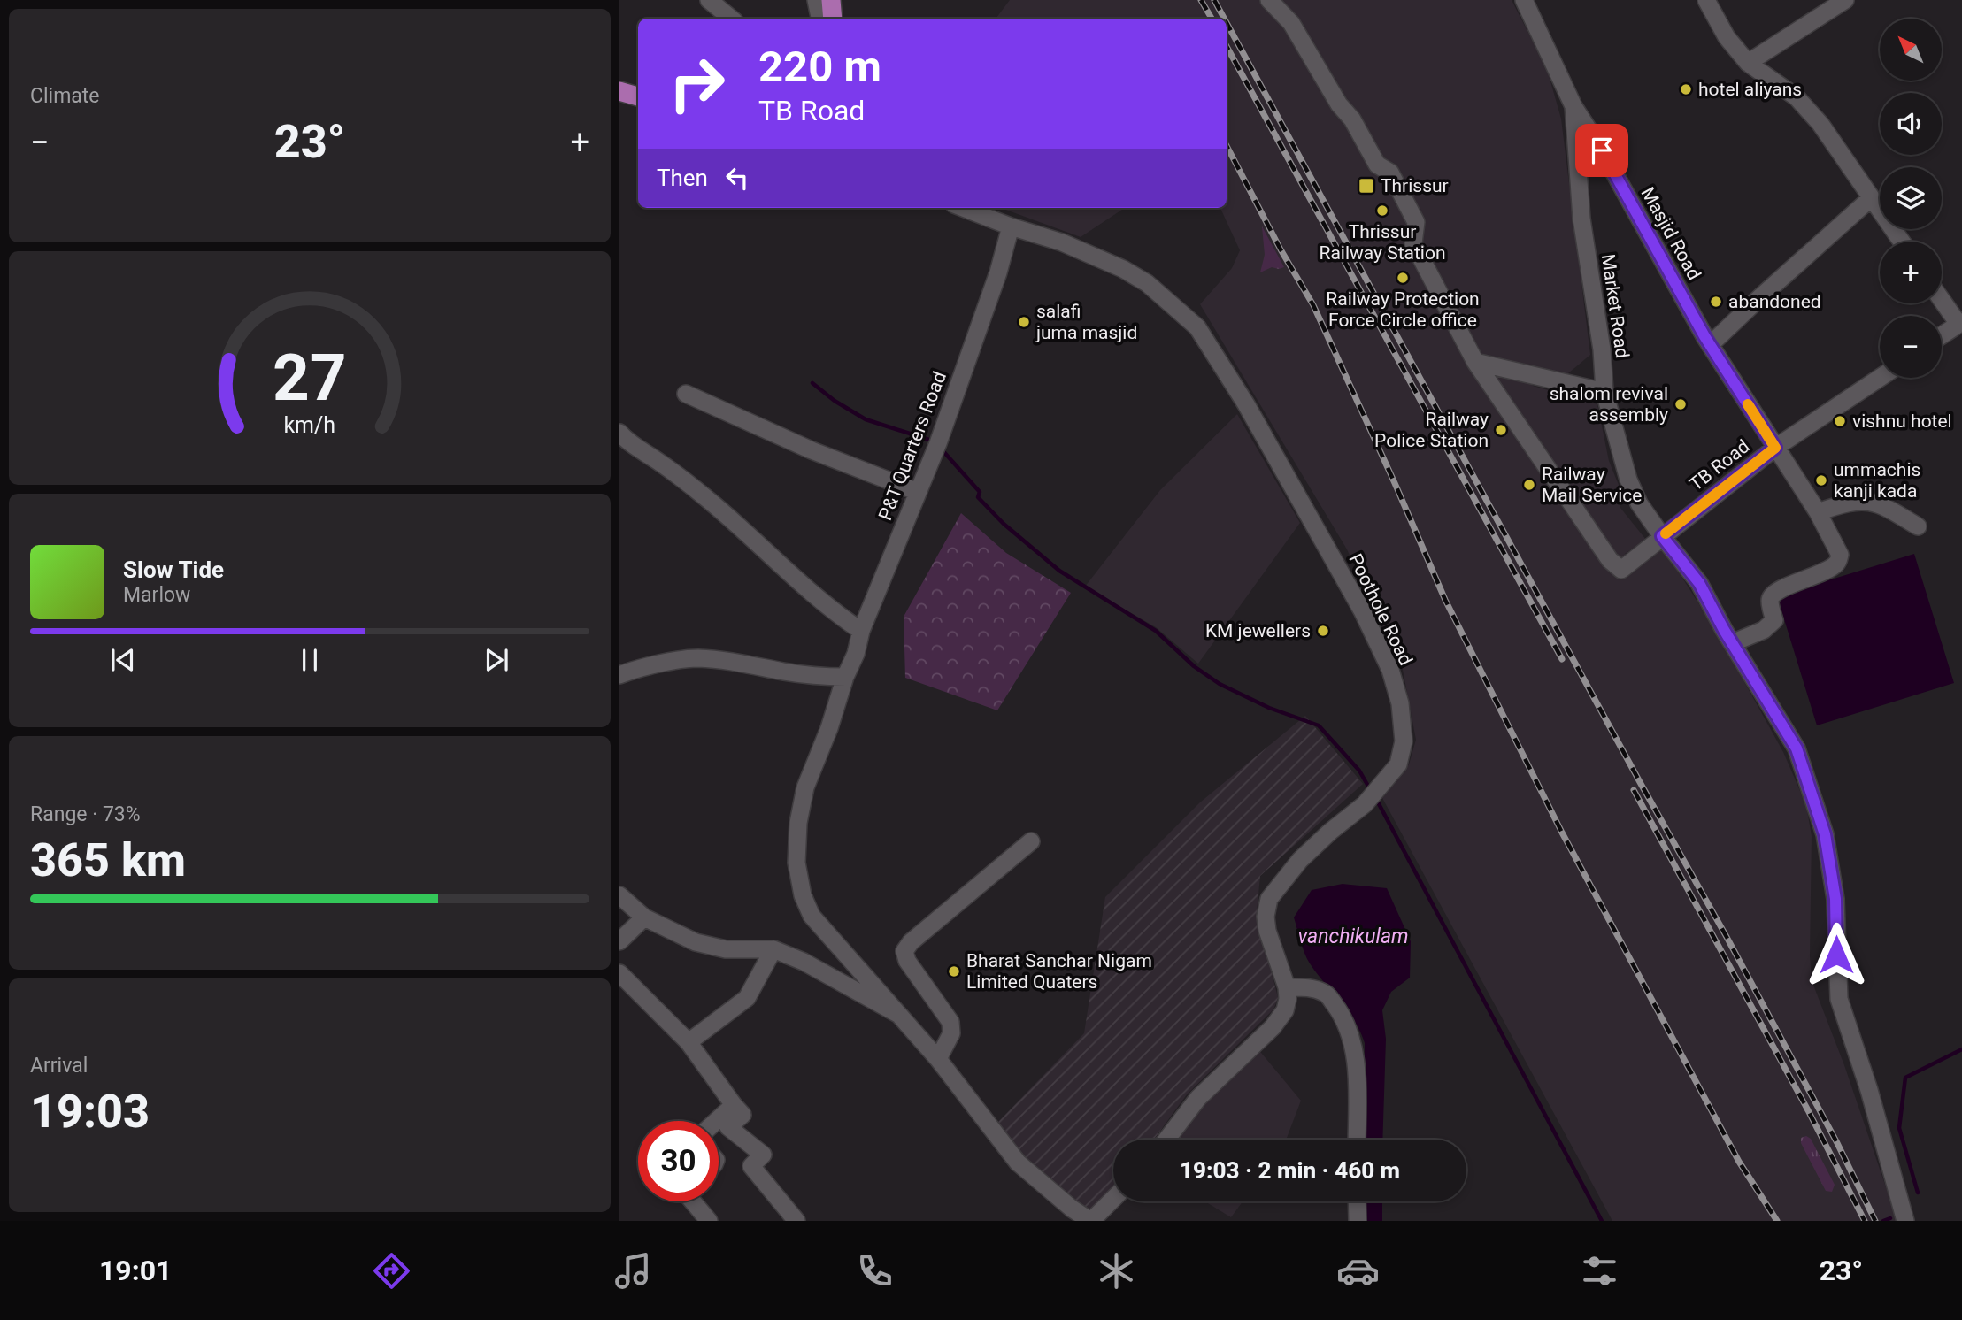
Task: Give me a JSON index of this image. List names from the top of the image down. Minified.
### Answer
{"streets":{"street":["Masjid Road","Market Road","P&T Quarters Road","TB Road","Poothole Road"]},"crossings":[["Masjid Road","Market Road"],["Masjid Road","TB Road"],["Market Road","TB Road"],["P&T Quarters Road","Poothole Road"]],"water":["vanchikulam"],"places":{"other":["hotel aliyans","Thrissur Railway Station","Railway Protection Force Circle office","abandoned","salafi juma masjid","shalom revival assembly","vishnu hotel","Railway Police Station","ummachis kanji kada","Railway Mail Service","KM jewellers","Bharat Sanchar Nigam Limited Quaters"],"transit":["Thrissur"]},"north":"top left","page":{"tile":["Climate",["Range · 73%","365 km"],["Arrival","19:03"]],"map_buttons":["+","−"],"turn":["220 m","TB Road"],"heat":["−","23°","+"],"then":"Then","song":["Slow Tide","Marlow"],"limit":"30","trip":"19:03 · 2 min · 460 m","tabs":["19:01","23°"],"gauge":["27","km/h"]}}
